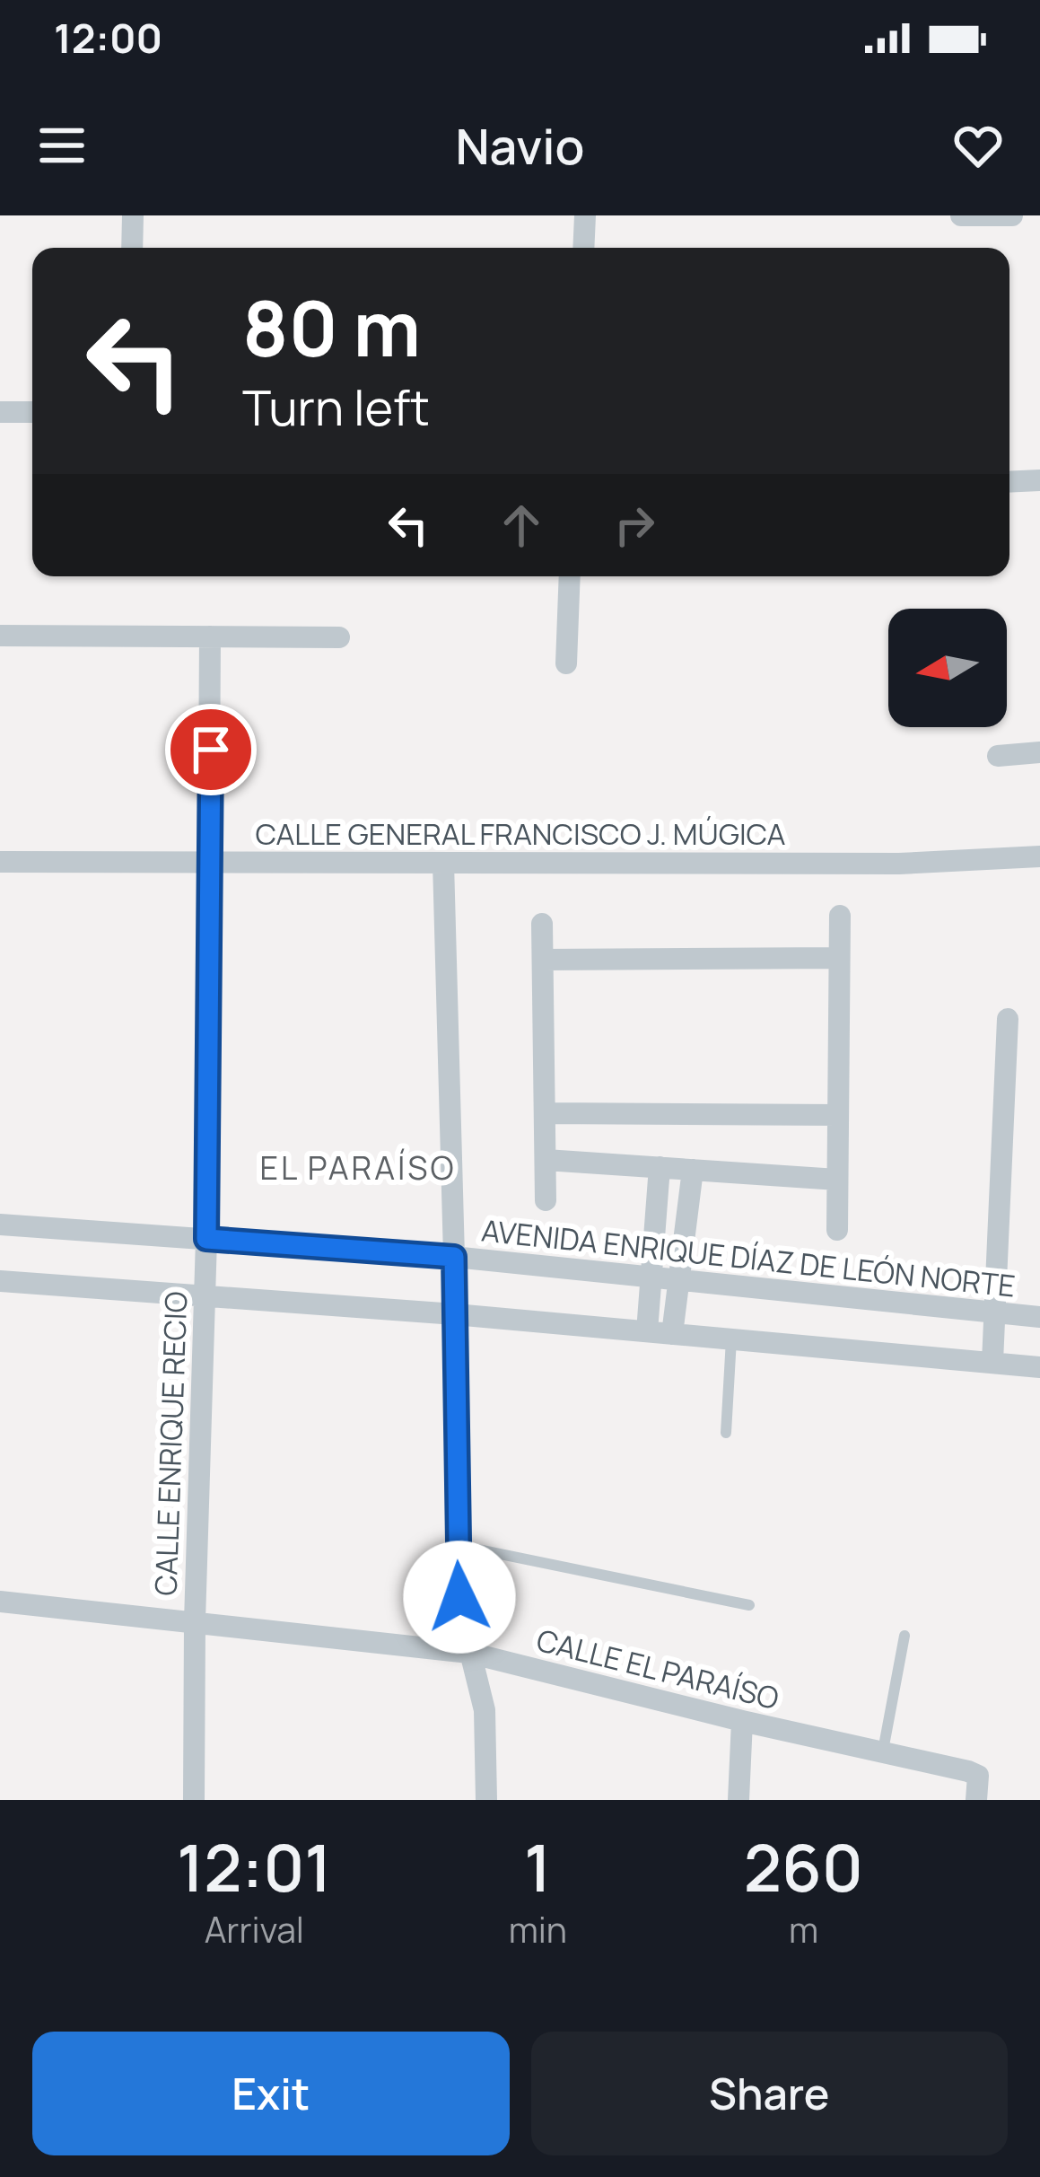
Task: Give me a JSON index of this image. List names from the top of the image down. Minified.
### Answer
{"streets":{"street":["CALLE GENERAL FRANCISCO J. MÚGICA","AVENIDA ENRIQUE DÍAZ DE LEÓN NORTE","CALLE ENRIQUE RECIO","CALLE EL PARAÍSO"]},"crossings":[["CALLE GENERAL FRANCISCO J. MÚGICA","CALLE ENRIQUE RECIO"],["AVENIDA ENRIQUE DÍAZ DE LEÓN NORTE","CALLE ENRIQUE RECIO"],["CALLE ENRIQUE RECIO","CALLE EL PARAÍSO"]],"districts":["EL PARAÍSO"],"north":"left","page":{"status":"12:00","header":"Navio","turn":["80 m","Turn left"],"eta":["12:01","Arrival","1","min","260","m"],"buttons":["Exit","Share"]}}
